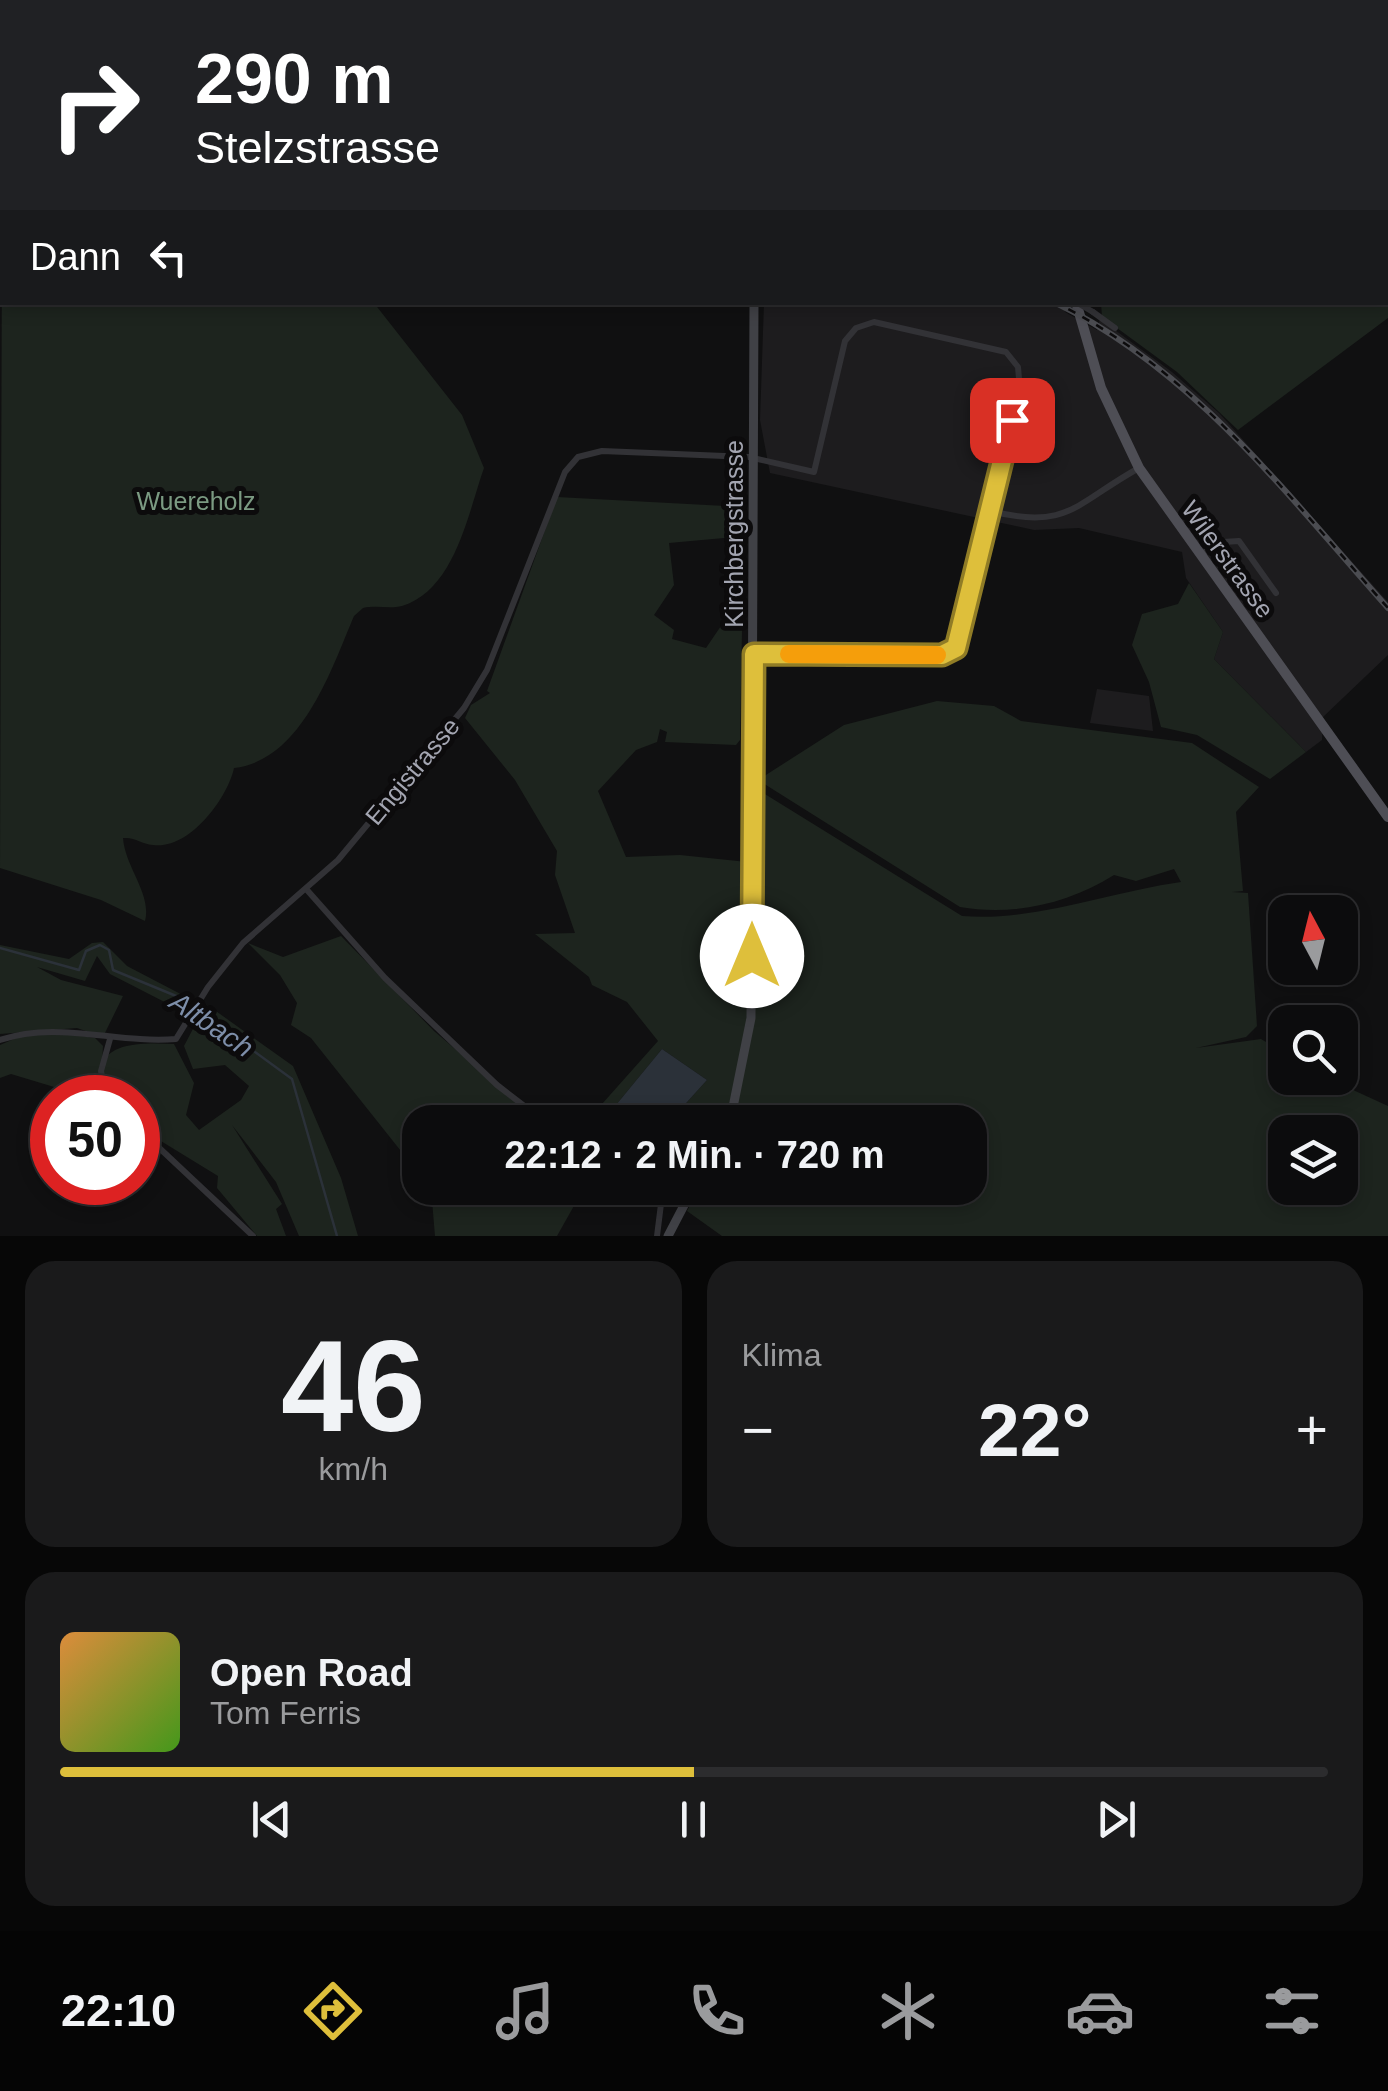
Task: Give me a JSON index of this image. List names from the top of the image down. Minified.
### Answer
{"streets":{"main road":["Kirchbergstrasse","Wilerstrasse"],"street":["Engistrasse"]},"crossings":[["Kirchbergstrasse","Engistrasse"]],"water":["Altbach"],"parks":["Wuereholz"],"north":"top","page":{"turn":["290 m","Stelzstrasse"],"then":"Dann","limit":"50","trip":"22:12 · 2 Min. · 720 m","tile":[["46","km/h"],"Klima"],"heat":["−","22°","+"],"song":["Open Road","Tom Ferris"],"tabs":"22:10"}}
